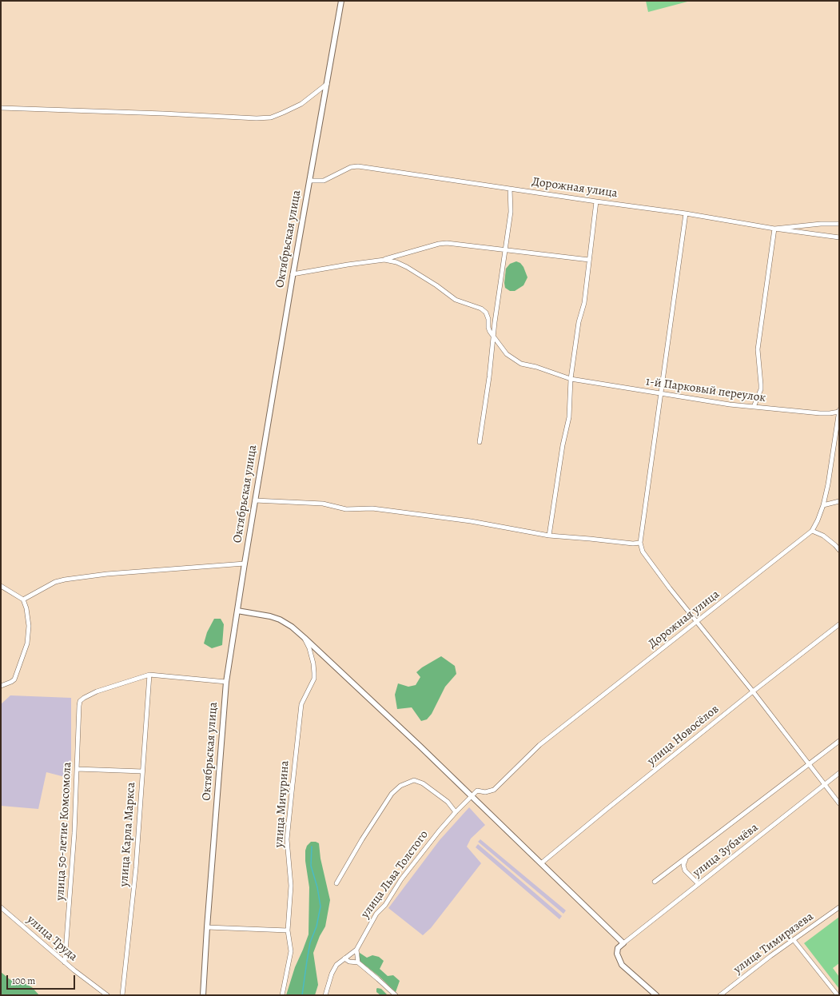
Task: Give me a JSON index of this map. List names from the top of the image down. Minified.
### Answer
{"streets":{"street":["Дорожная улица","Октябрьская улица","1-й Парковый переулок","улица Новосёлов","улица Мичурина","улица 50-летие Комсомола","улица Карла Маркса","улица Зубачёва","улица Льва Толстого","улица Труда","улица Тимирязева"]},"crossings":[["Дорожная улица","Октябрьская улица"],["Дорожная улица","1-й Парковый переулок"],["Дорожная улица","улица Льва Толстого"],["улица 50-летие Комсомола","улица Карла Маркса"],["улица 50-летие Комсомола","улица Труда"]],"scale_bar":"100 m"}
